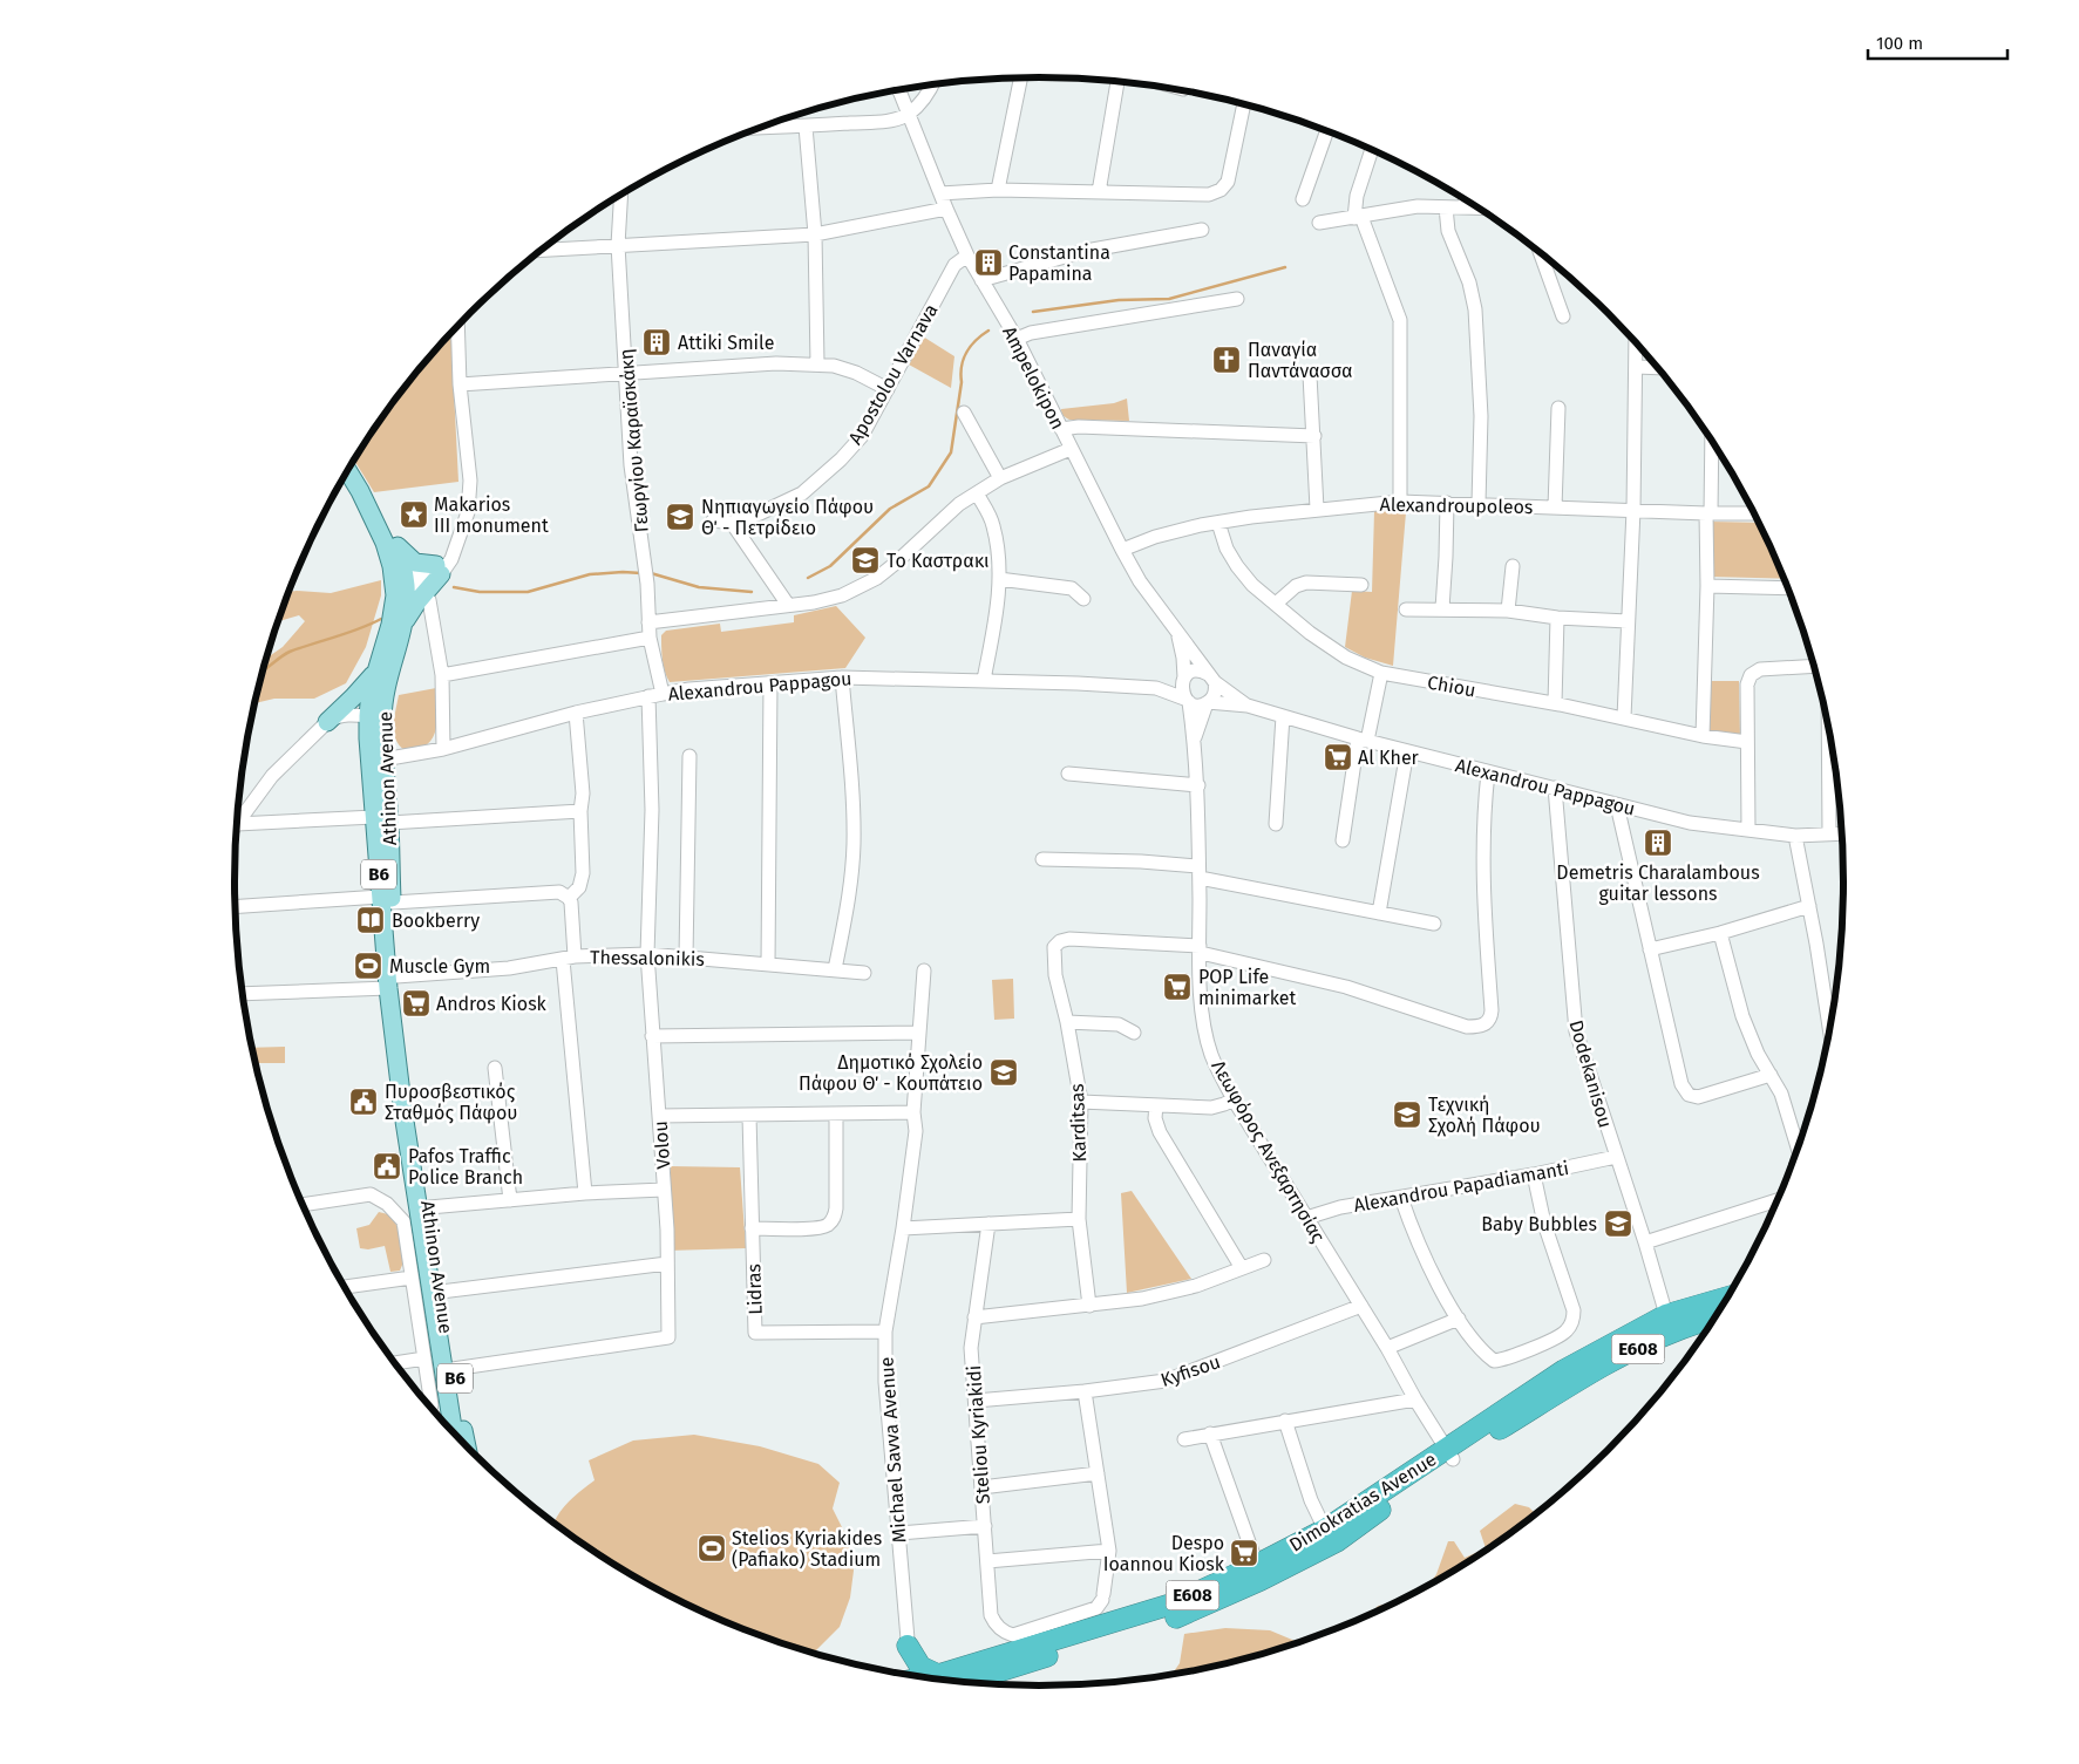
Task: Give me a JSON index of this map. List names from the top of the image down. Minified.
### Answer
{"streets":{"highway":["E608","Dimokratias Avenue"],"main road":["Athinon Avenue","B6"],"street":["Apostolou Varnava","Ampelokipon","Γεωργίου Καραϊσκάκη","Alexandroupoleos","Alexandrou Pappagou","Chiou","Thessalonikis","Dodekanisou","Karditsas","Volou","Λεωφόρος Ανεξαρτησίας","Alexandrou Papadiamanti","Lidras","Kyfisou","Steliou Kyriakidi","Michael Savva Avenue"]},"crossings":[["Apostolou Varnava","Ampelokipon"],["Ampelokipon","Alexandroupoleos"],["Ampelokipon","Alexandrou Pappagou"],["Ampelokipon","Λεωφόρος Ανεξαρτησίας"],["Γεωργίου Καραϊσκάκη","Alexandrou Pappagou"],["Alexandroupoleos","Chiou"],["Alexandrou Pappagou","Athinon Avenue"],["Alexandrou Pappagou","Dodekanisou"],["Alexandrou Pappagou","Volou"],["Alexandrou Pappagou","Λεωφόρος Ανεξαρτησίας"],["Athinon Avenue","B6"],["Athinon Avenue","Thessalonikis"],["Athinon Avenue","Volou"],["Thessalonikis","Volou"],["Dodekanisou","Alexandrou Papadiamanti"],["Dodekanisou","Dimokratias Avenue"],["Karditsas","Λεωφόρος Ανεξαρτησίας"],["Λεωφόρος Ανεξαρτησίας","Alexandrou Papadiamanti"],["Λεωφόρος Ανεξαρτησίας","Kyfisou"],["Λεωφόρος Ανεξαρτησίας","Dimokratias Avenue"],["Lidras","Michael Savva Avenue"],["Kyfisou","Steliou Kyriakidi"]],"places":{"building":["Constantina Papamina","Attiki Smile","Demetris Charalambous guitar lessons"],"church":["Παναγία Παντάνασσα"],"place":["Makarios III monument"],"school or university":["Νηπιαγωγείο Πάφου Θ΄ - Πετρίδειο","Το Καστρακι","Δημοτικό Σχολείο Πάφου Θ΄ - Κουπάτειο","Τεχνική Σχολή Πάφου","Baby Bubbles"],"supermarket":["Al Kher","POP Life minimarket","Andros Kiosk","Despo Ioannou Kiosk"],"library":["Bookberry"],"sports":["Muscle Gym","Stelios Kyriakides (Pafiako) Stadium"],"public building":["Πυροσβεστικός Σταθμός Πάφου","Pafos Traffic Police Branch"]},"scale_bar":"100 m"}
